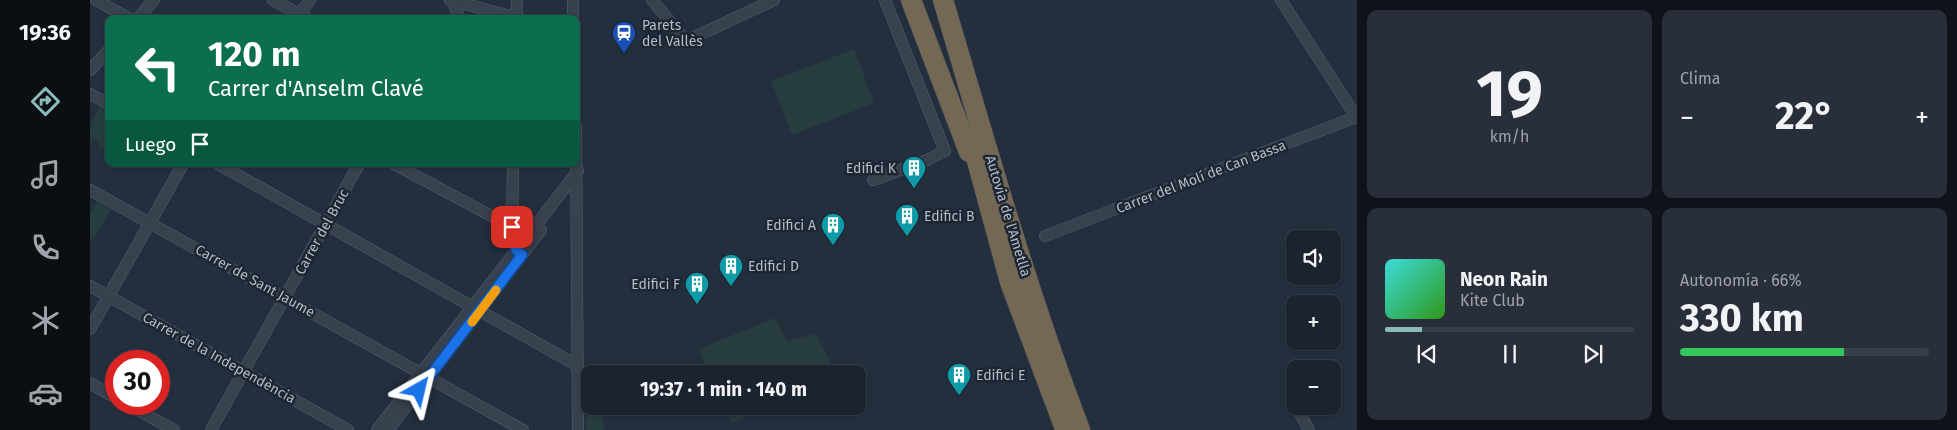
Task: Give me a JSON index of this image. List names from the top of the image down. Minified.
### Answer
{"streets":{"highway":["Autovia de l'Ametlla"],"street":["Carrer del Molí de Can Bassa","Carrer del Bruc","Carrer de Sant Jaume","Carrer de la Independència"]},"crossings":[["Carrer del Bruc","Carrer de Sant Jaume"],["Carrer del Bruc","Carrer de la Independència"]],"places":{"station":["Parets del Vallès"],"building":["Edifici K","Edifici B","Edifici A","Edifici D","Edifici F","Edifici E"]},"page":{"tabs":"19:36","tile":[["19","km/h"],"Clima",["Autonomía · 66%","330 km"]],"turn":["120 m","Carrer d'Anselm Clavé"],"heat":["−","22°","+"],"then":"Luego","map_buttons":["+","−"],"song":["Neon Rain","Kite Club"],"limit":"30","trip":"19:37 · 1 min · 140 m"}}
